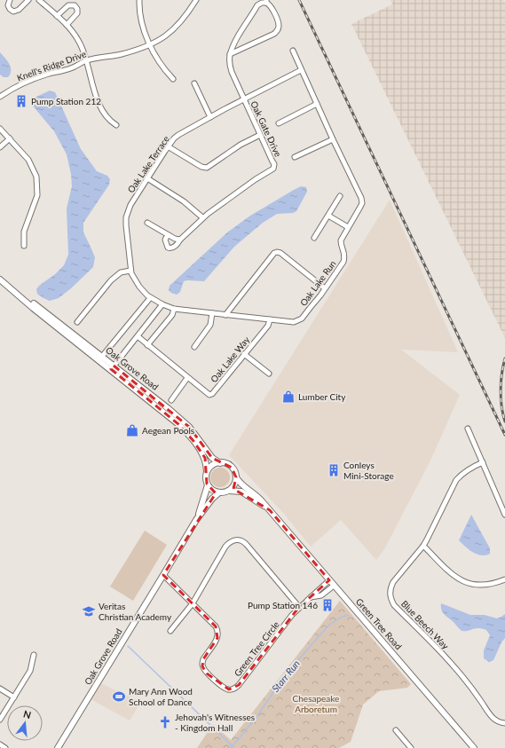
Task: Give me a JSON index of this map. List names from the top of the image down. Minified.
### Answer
{"streets":{"street":["Knell's Ridge Drive","Oak Gate Drive","Oak Lake Terrace","Oak Lake Run","Oak Lake Way","Oak Grove Road","Green Tree Road","Blue Beech Way","Green Tree Circle"]},"crossings":[["Oak Gate Drive","Oak Lake Terrace"],["Oak Lake Terrace","Oak Lake Run"],["Oak Lake Run","Oak Lake Way"],["Oak Grove Road","Green Tree Road"],["Oak Grove Road","Green Tree Circle"],["Green Tree Road","Green Tree Circle"]],"water":["Starr Run"],"parks":["Chesapeake Arboretum"],"places":{"building":["Pump Station 212","Conleys Mini-Storage","Pump Station 146"],"shop":["Lumber City","Aegean Pools"],"school or university":["Veritas Christian Academy"],"sports":["Mary Ann Wood School of Dance"],"church":["Jehovah's Witnesses - Kingdom Hall"]},"north":"top"}
